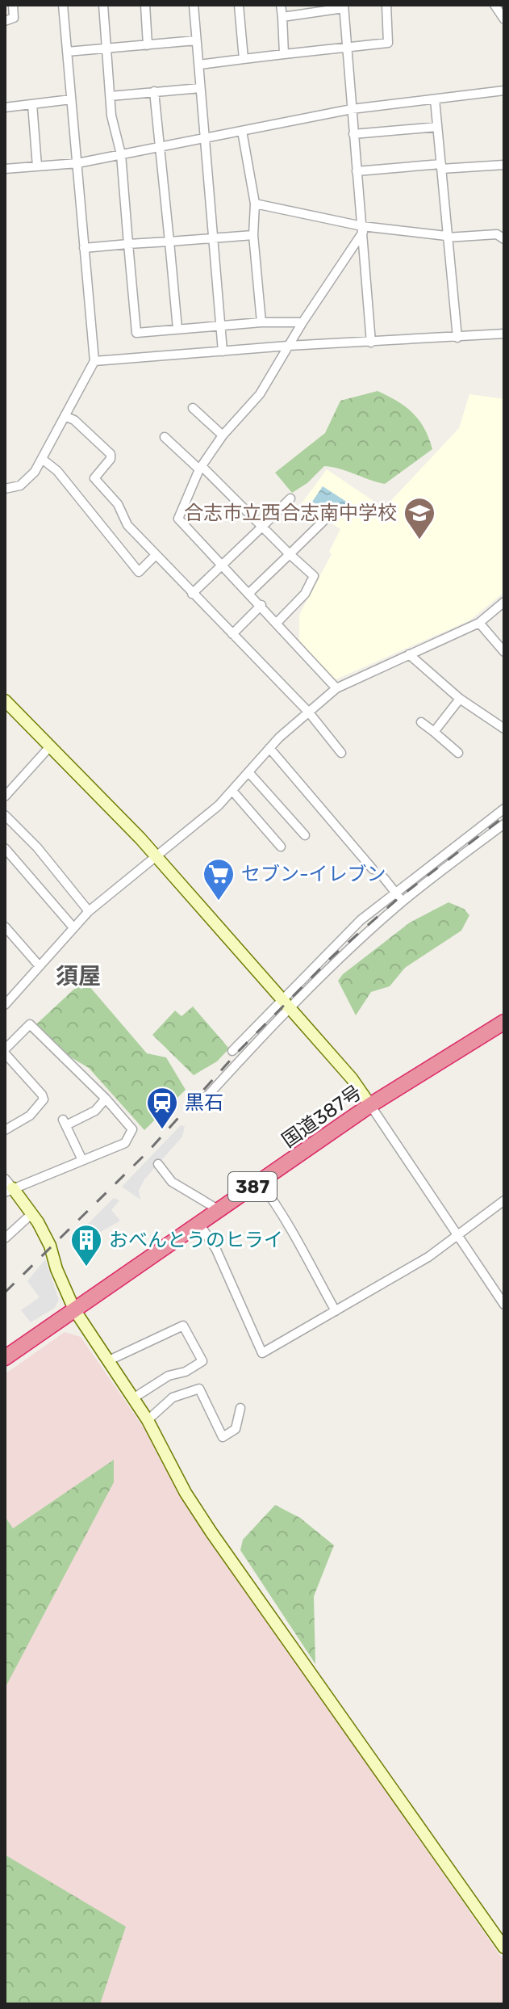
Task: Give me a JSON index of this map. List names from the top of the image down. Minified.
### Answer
{"streets":{"highway":["国道387号","387"]},"districts":["須屋"],"places":{"school or university":["合志市立西合志南中学校"],"supermarket":["セブン-イレブン"],"station":["黒石"],"building":["おべんとうのヒライ"]}}
